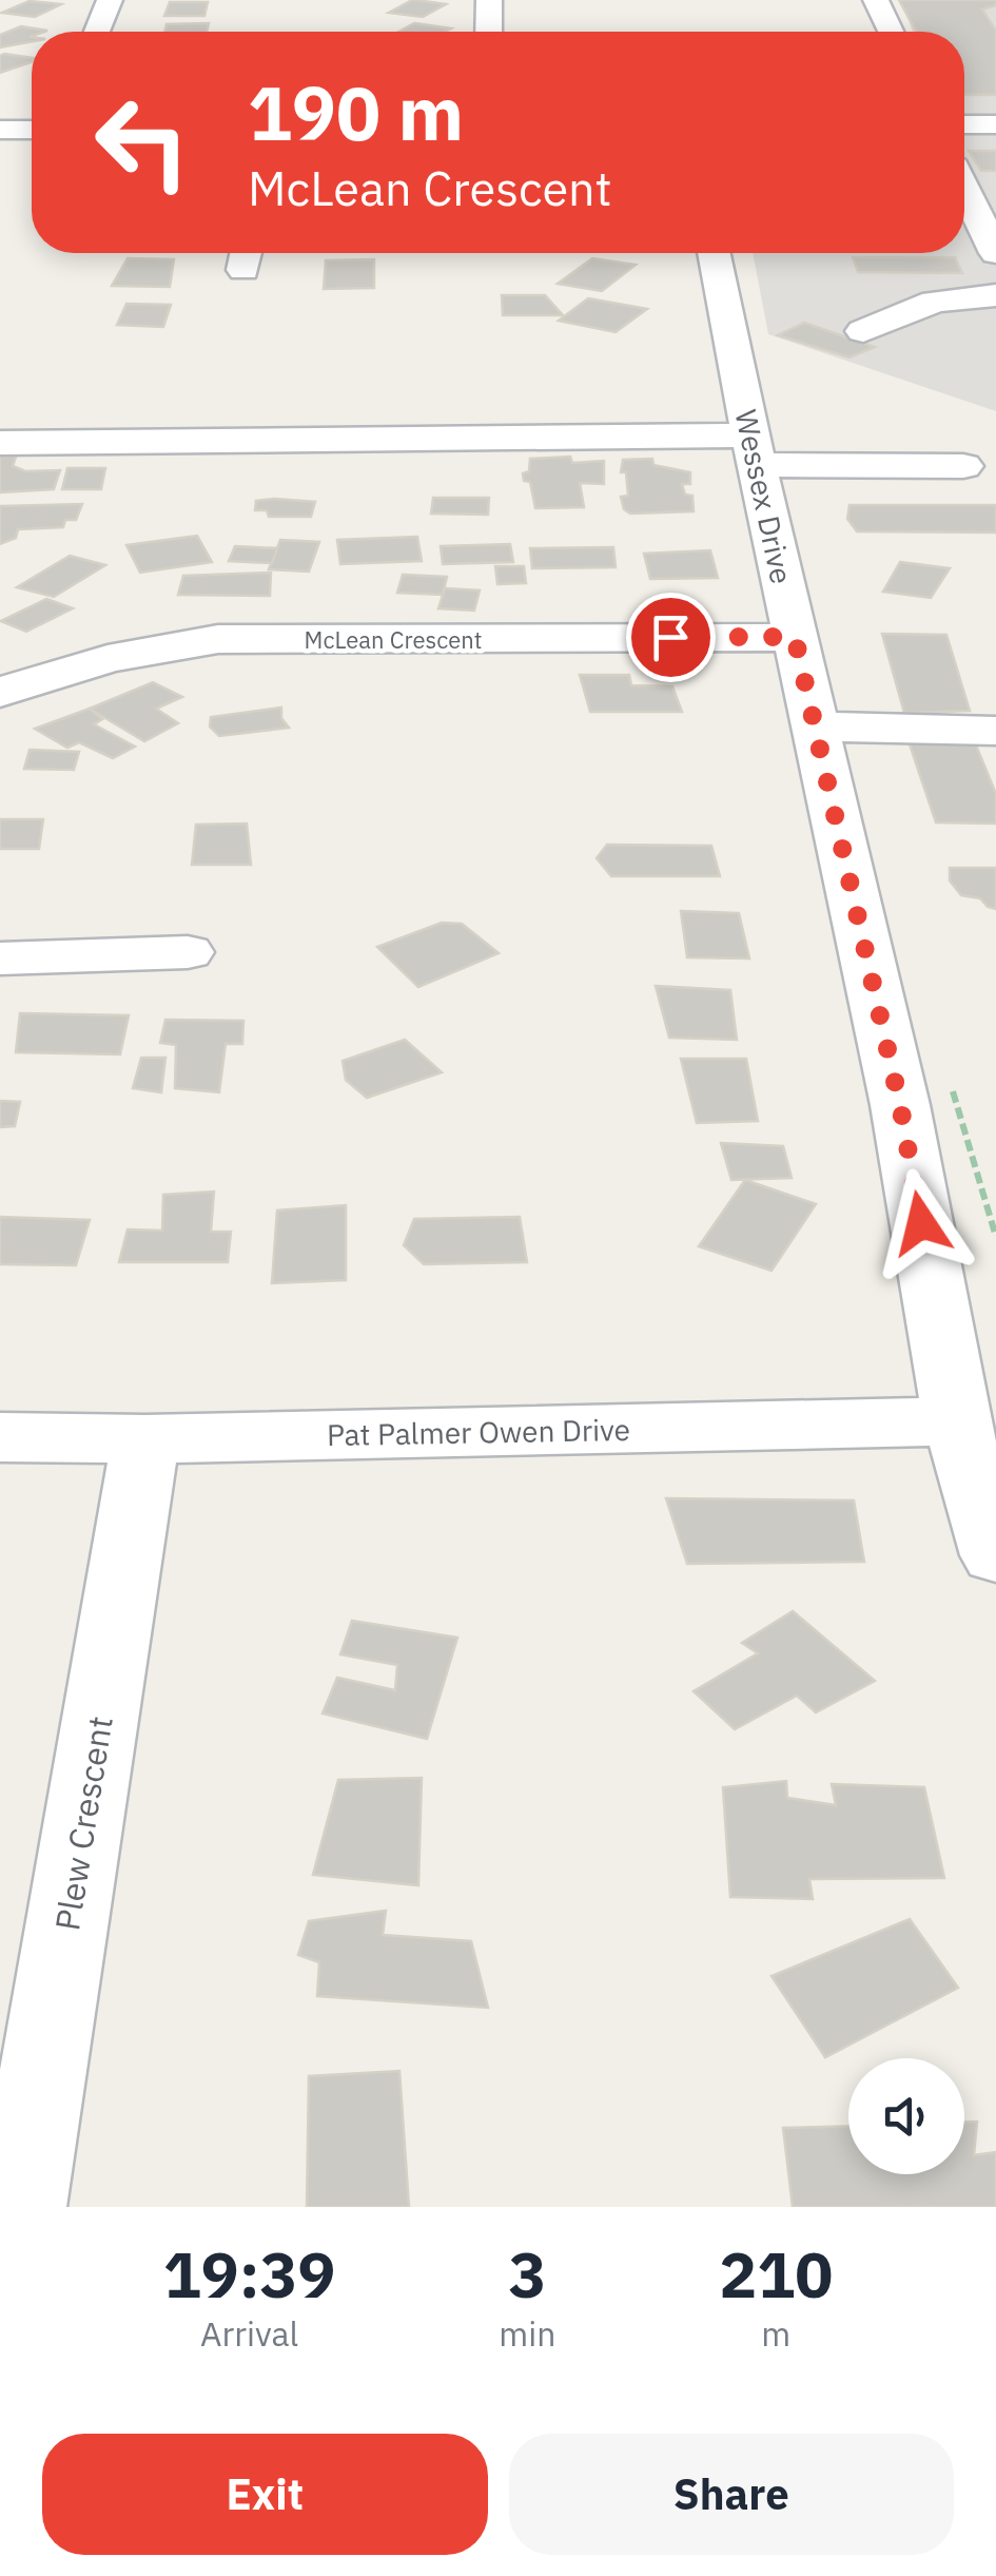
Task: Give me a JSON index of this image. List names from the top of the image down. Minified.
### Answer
{"streets":{"street":["Wessex Drive","McLean Crescent","Pat Palmer Owen Drive","Plew Crescent"]},"crossings":[["Wessex Drive","McLean Crescent"],["Wessex Drive","Pat Palmer Owen Drive"],["Pat Palmer Owen Drive","Plew Crescent"]],"page":{"turn":["190 m","McLean Crescent"],"eta":["19:39","Arrival","3","min","210","m"],"buttons":["Exit","Share"]}}
